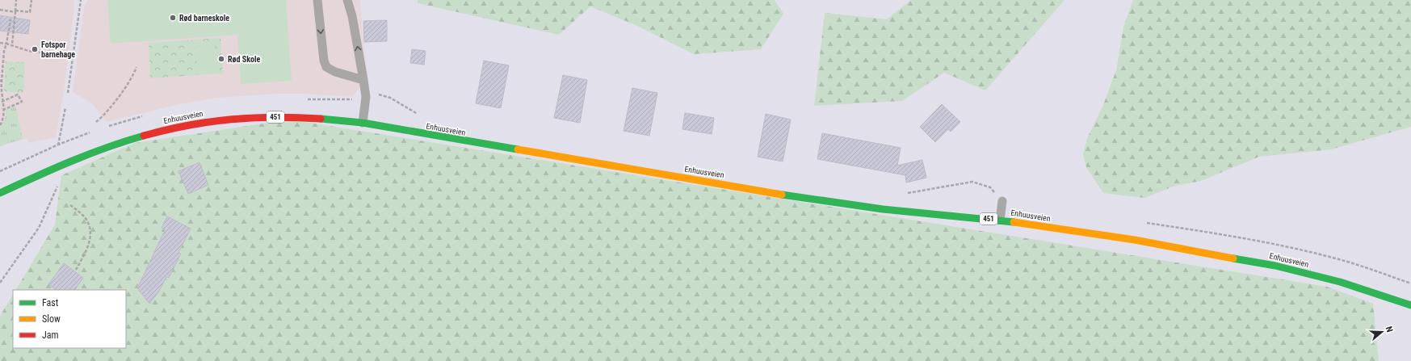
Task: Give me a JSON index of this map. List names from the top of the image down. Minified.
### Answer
{"streets":{"main road":["Enhuusveien","451"]},"places":["Rød barneskole","Fotspor barnehage","Rød Skole"],"legend":["Fast","Slow","Jam"],"north":"right"}
